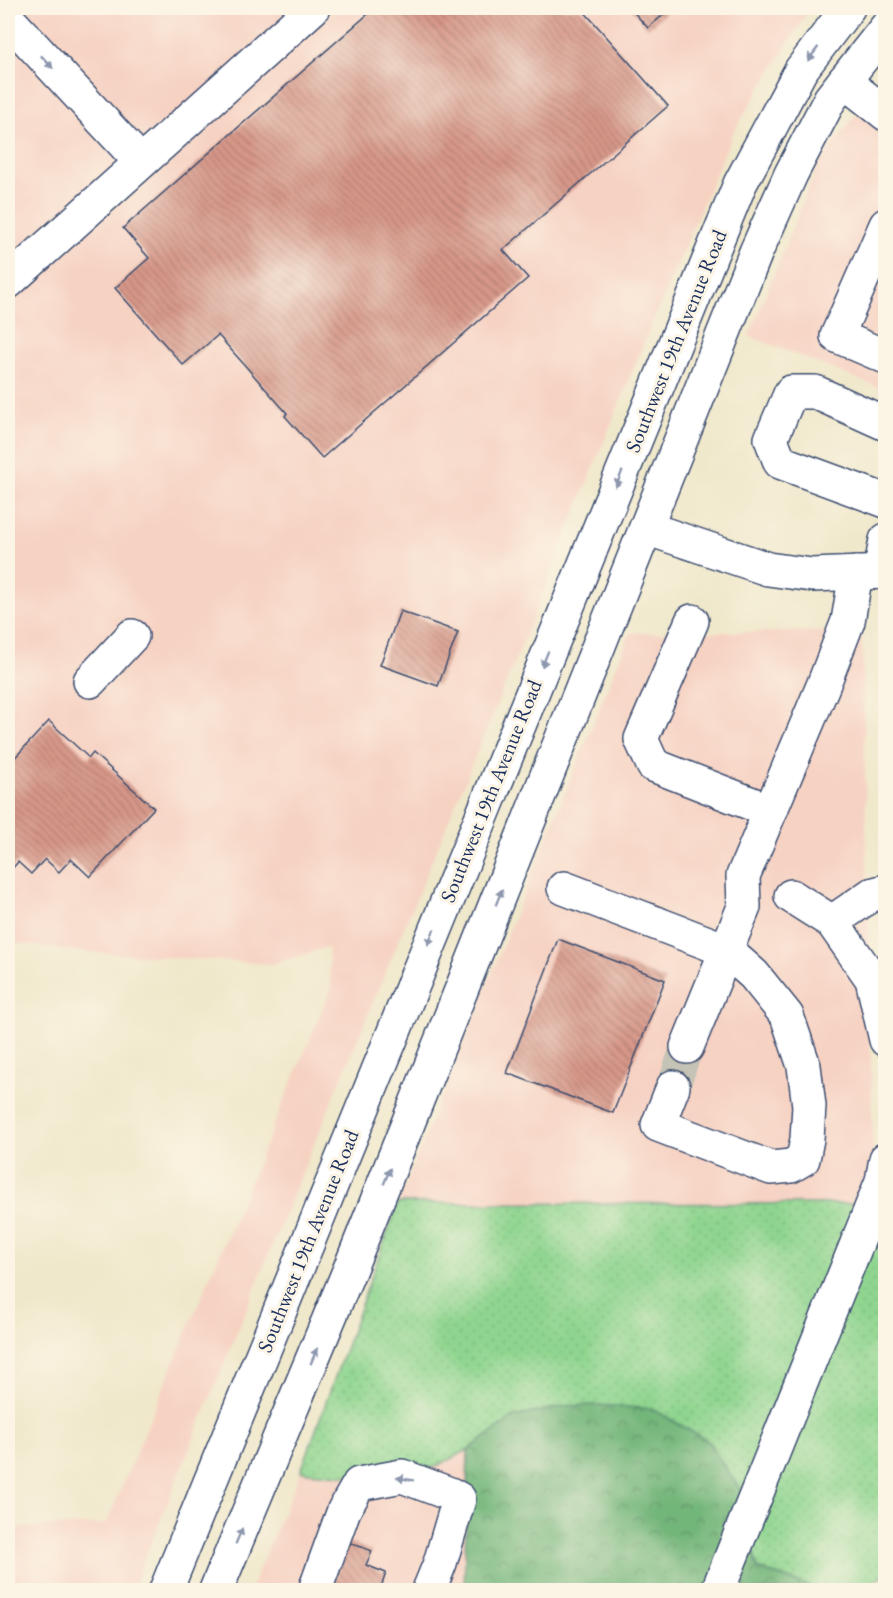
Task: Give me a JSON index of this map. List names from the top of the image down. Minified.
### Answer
{"streets":{"main road":["Southwest 19th Avenue Road"]}}
